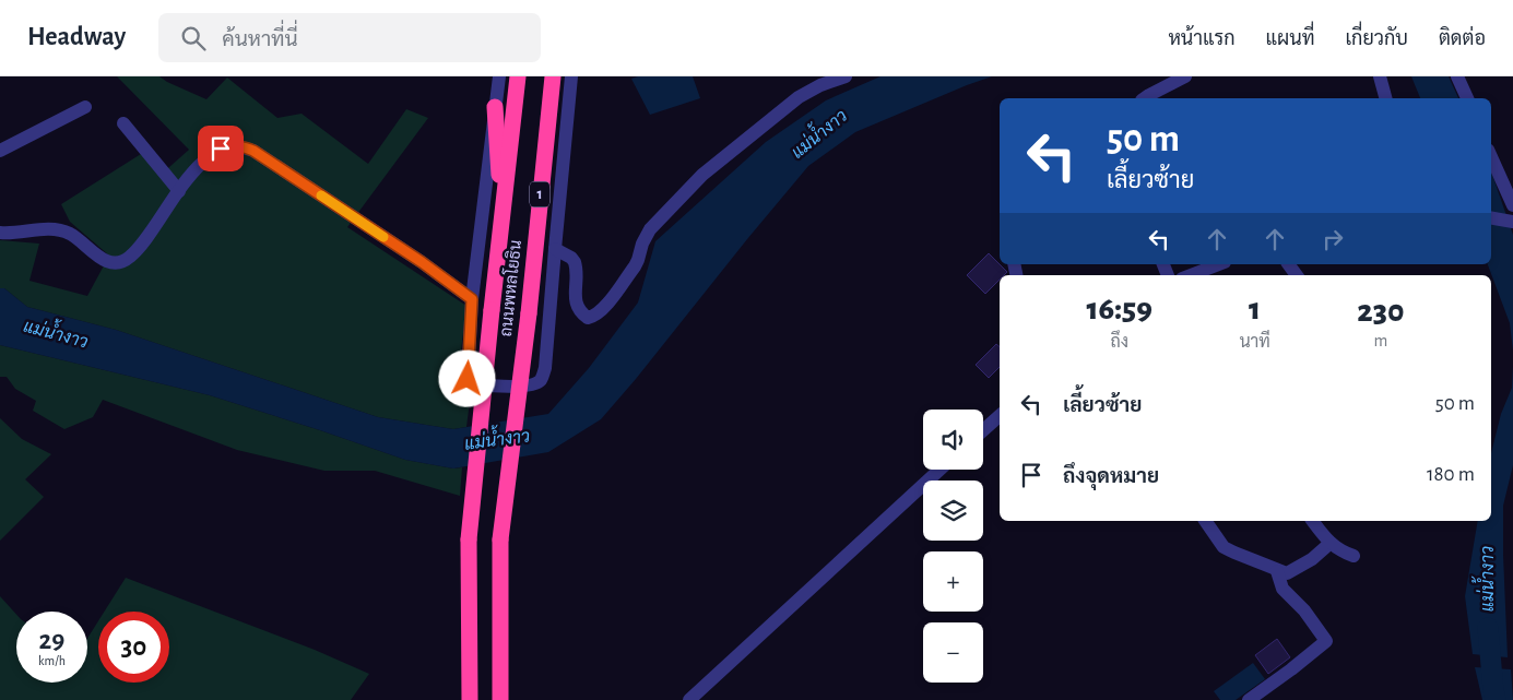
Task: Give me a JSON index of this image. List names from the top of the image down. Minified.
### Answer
{"streets":{"highway":["1","ถนนพหลโยธิน"]},"water":["แม่น้ำงาว"],"page":{"header":"Headway","search":"ค้นหาที่นี่","nav":["หน้าแรก","แผนที่","เกี่ยวกับ","ติดต่อ"],"turn":["50 m","เลี้ยวซ้าย"],"eta":["16:59","ถึง","1","นาที","230","m"],"list":[{"name":"เลี้ยวซ้าย","value":"50 m"},{"name":"ถึงจุดหมาย","value":"180 m"}],"map_buttons":["+","−"],"speed":"29 km/h","limit":"30"}}
